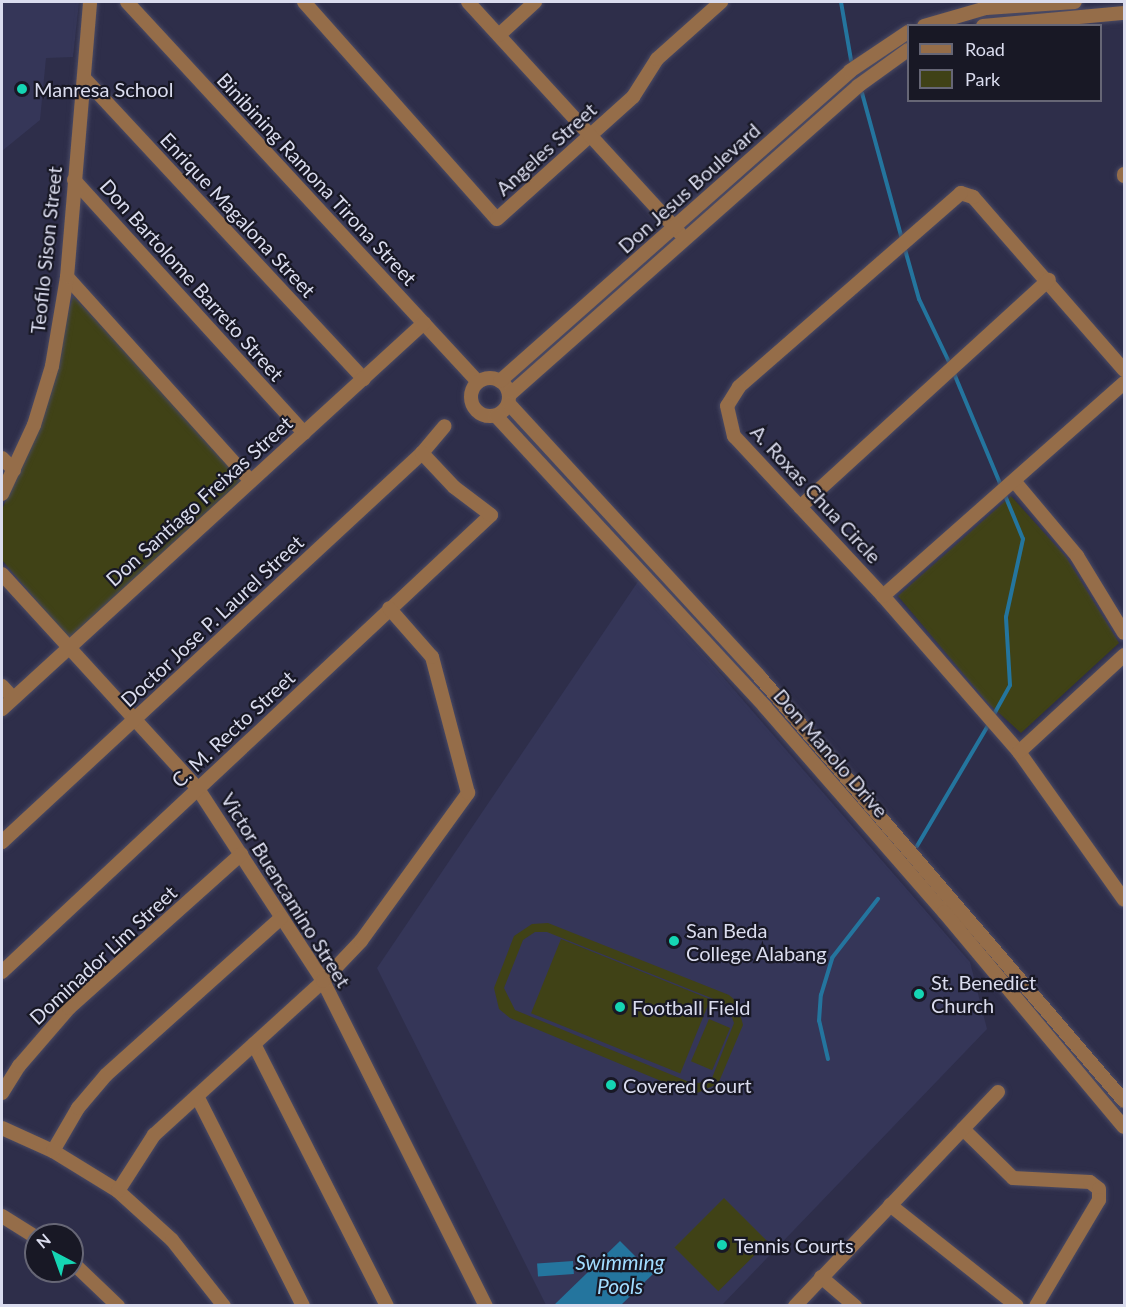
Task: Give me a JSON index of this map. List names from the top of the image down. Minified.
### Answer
{"streets":{"street":["Angeles Street","Binibining Ramona Tirona Street","Don Jesus Boulevard","Enrique Magalona Street","Teofilo Sison Street","Don Bartolome Barreto Street","A. Roxas Chua Circle","Don Santiago Freixas Street","Doctor Jose P. Laurel Street","C. M. Recto Street","Don Manolo Drive","Victor Buencamino Street","Dominador Lim Street"]},"crossings":[["Binibining Ramona Tirona Street","Don Jesus Boulevard"],["Binibining Ramona Tirona Street","Don Santiago Freixas Street"],["Binibining Ramona Tirona Street","Don Manolo Drive"],["Don Jesus Boulevard","Don Manolo Drive"],["Enrique Magalona Street","Teofilo Sison Street"],["Enrique Magalona Street","Don Santiago Freixas Street"],["Teofilo Sison Street","Don Bartolome Barreto Street"],["Don Bartolome Barreto Street","Don Santiago Freixas Street"],["Don Santiago Freixas Street","Victor Buencamino Street"],["Doctor Jose P. Laurel Street","C. M. Recto Street"],["Doctor Jose P. Laurel Street","Victor Buencamino Street"],["C. M. Recto Street","Victor Buencamino Street"],["Victor Buencamino Street","Dominador Lim Street"]],"water":["Swimming Pools"],"places":["Manresa School","San Beda College Alabang","St. Benedict Church","Football Field","Covered Court","Tennis Courts"],"legend":["Road","Park"],"north":"top left"}
